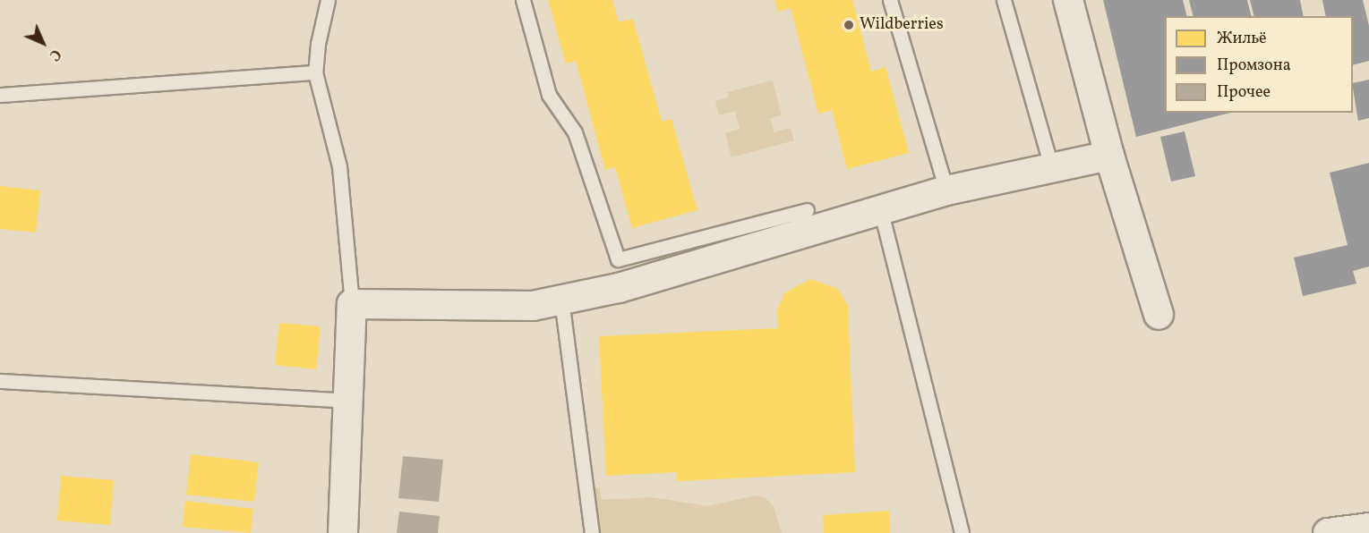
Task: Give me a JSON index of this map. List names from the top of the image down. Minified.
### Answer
{"places":["Wildberries"],"legend":["Жильё","Промзона","Прочее"],"north":"bottom right"}
